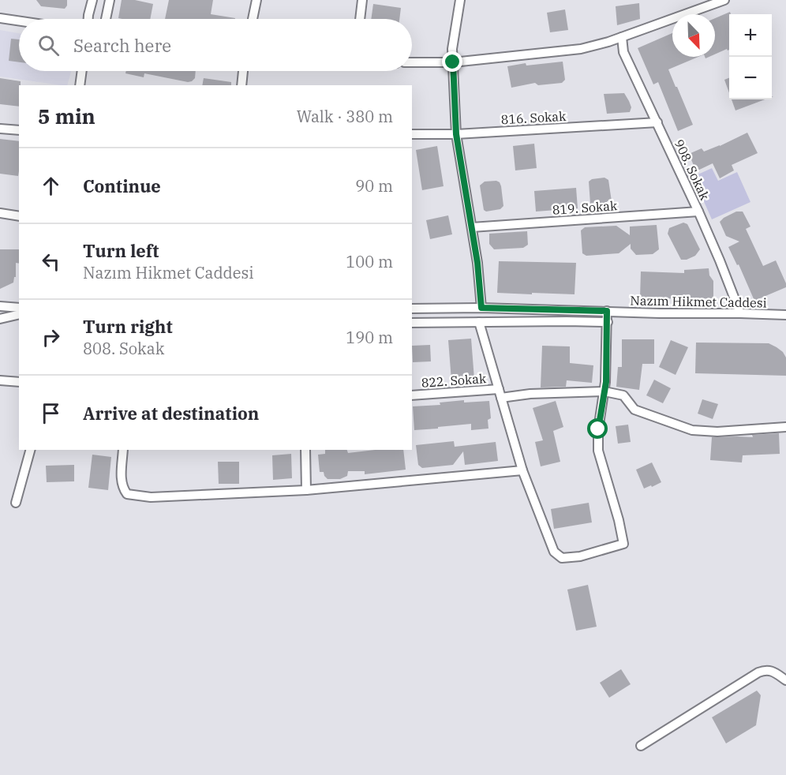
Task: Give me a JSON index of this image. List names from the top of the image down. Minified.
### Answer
{"streets":{"street":["816. Sokak","908. Sokak","819. Sokak","Nazım Hikmet Caddesi","822. Sokak"]},"crossings":[["816. Sokak","908. Sokak"],["908. Sokak","819. Sokak"],["908. Sokak","Nazım Hikmet Caddesi"]],"north":"bottom right","page":{"map_buttons":["+","−"],"search":"Search here","heading":["5 min","Walk · 380 m"],"list":[["Continue","90 m"],["Turn left","Nazım Hikmet Caddesi","100 m"],["Turn right","808. Sokak","190 m"],"Arrive at destination"]}}
